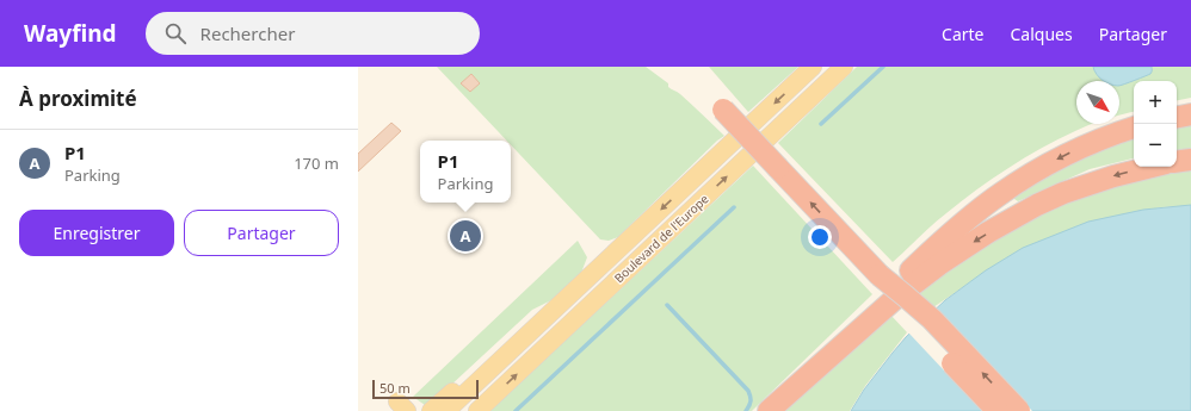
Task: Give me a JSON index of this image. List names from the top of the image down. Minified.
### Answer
{"streets":{"main road":["Boulevard de l'Europe"]},"scale_bar":"50 m","north":"bottom right","page":{"header":"Wayfind","search":"Rechercher","nav":["Carte","Calques","Partager"],"heading":"À proximité","map_buttons":["+","−"],"list":[{"mark":"A","name":"P1","note":"Parking","value":"170 m"}],"popup":["P1","Parking"],"buttons":["Enregistrer","Partager"],"pins":"A","scale":"50 m"}}
